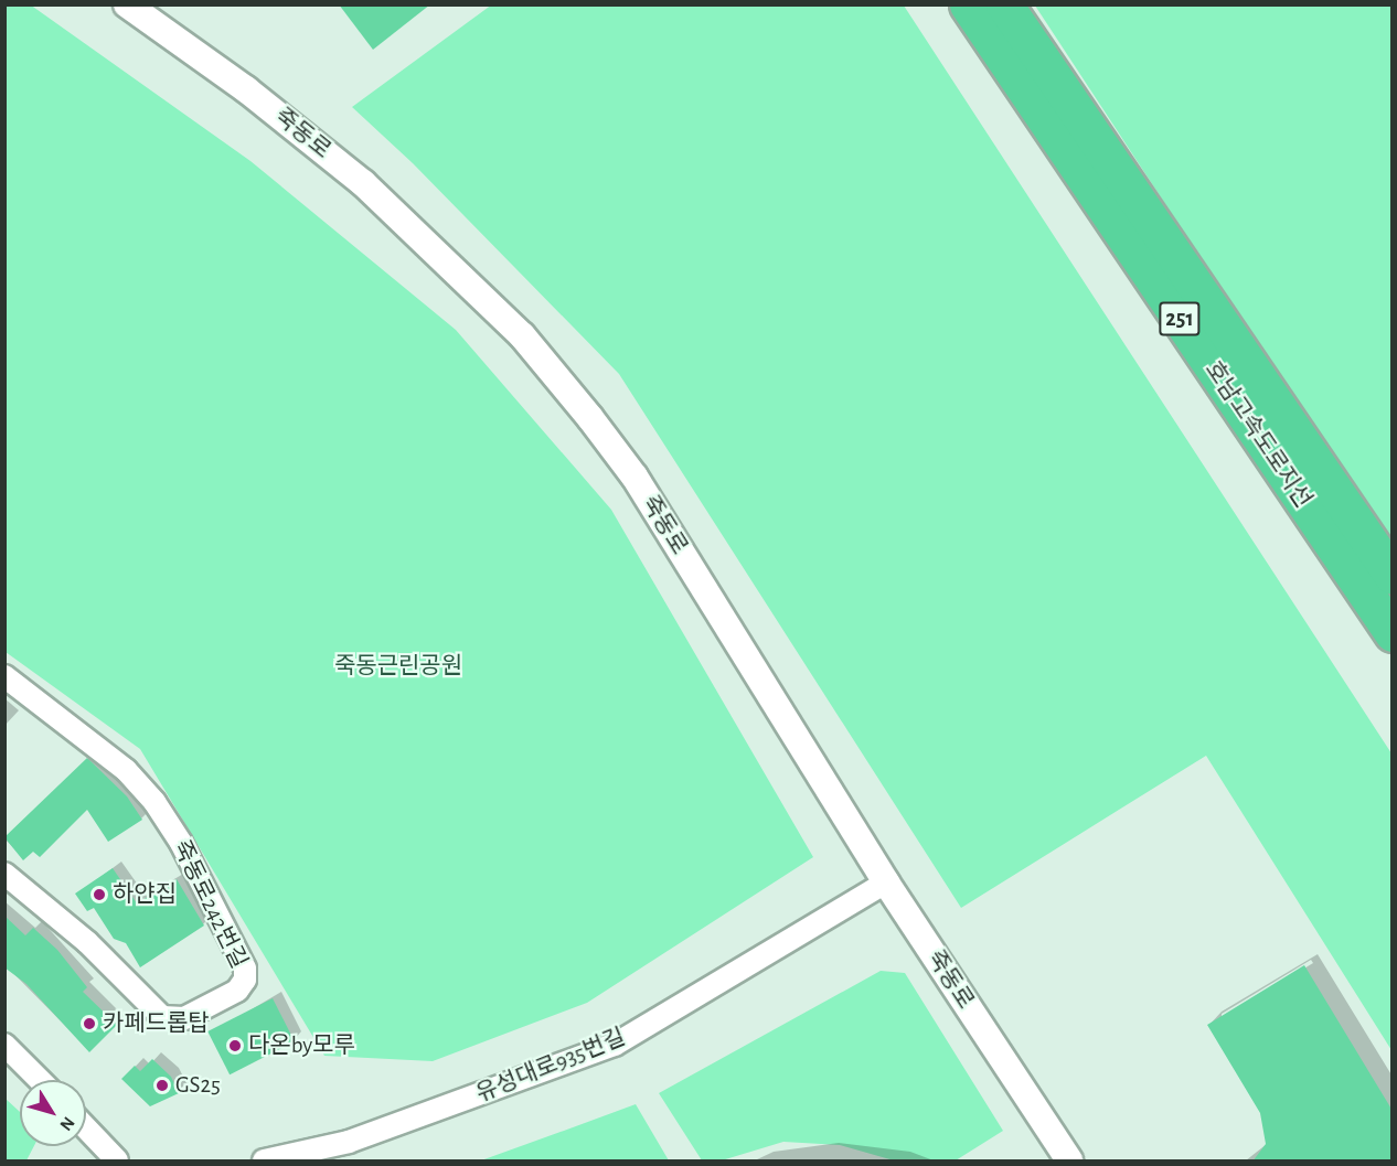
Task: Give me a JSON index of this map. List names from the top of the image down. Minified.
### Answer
{"streets":{"highway":["251","호남고속도로지선"],"street":["죽동로","죽동로242번길","유성대로935번길"]},"crossings":[["죽동로","유성대로935번길"]],"parks":["죽동근린공원"],"places":["하얀집","카페드롭탑","다온by모루","GS25"],"north":"bottom right"}
